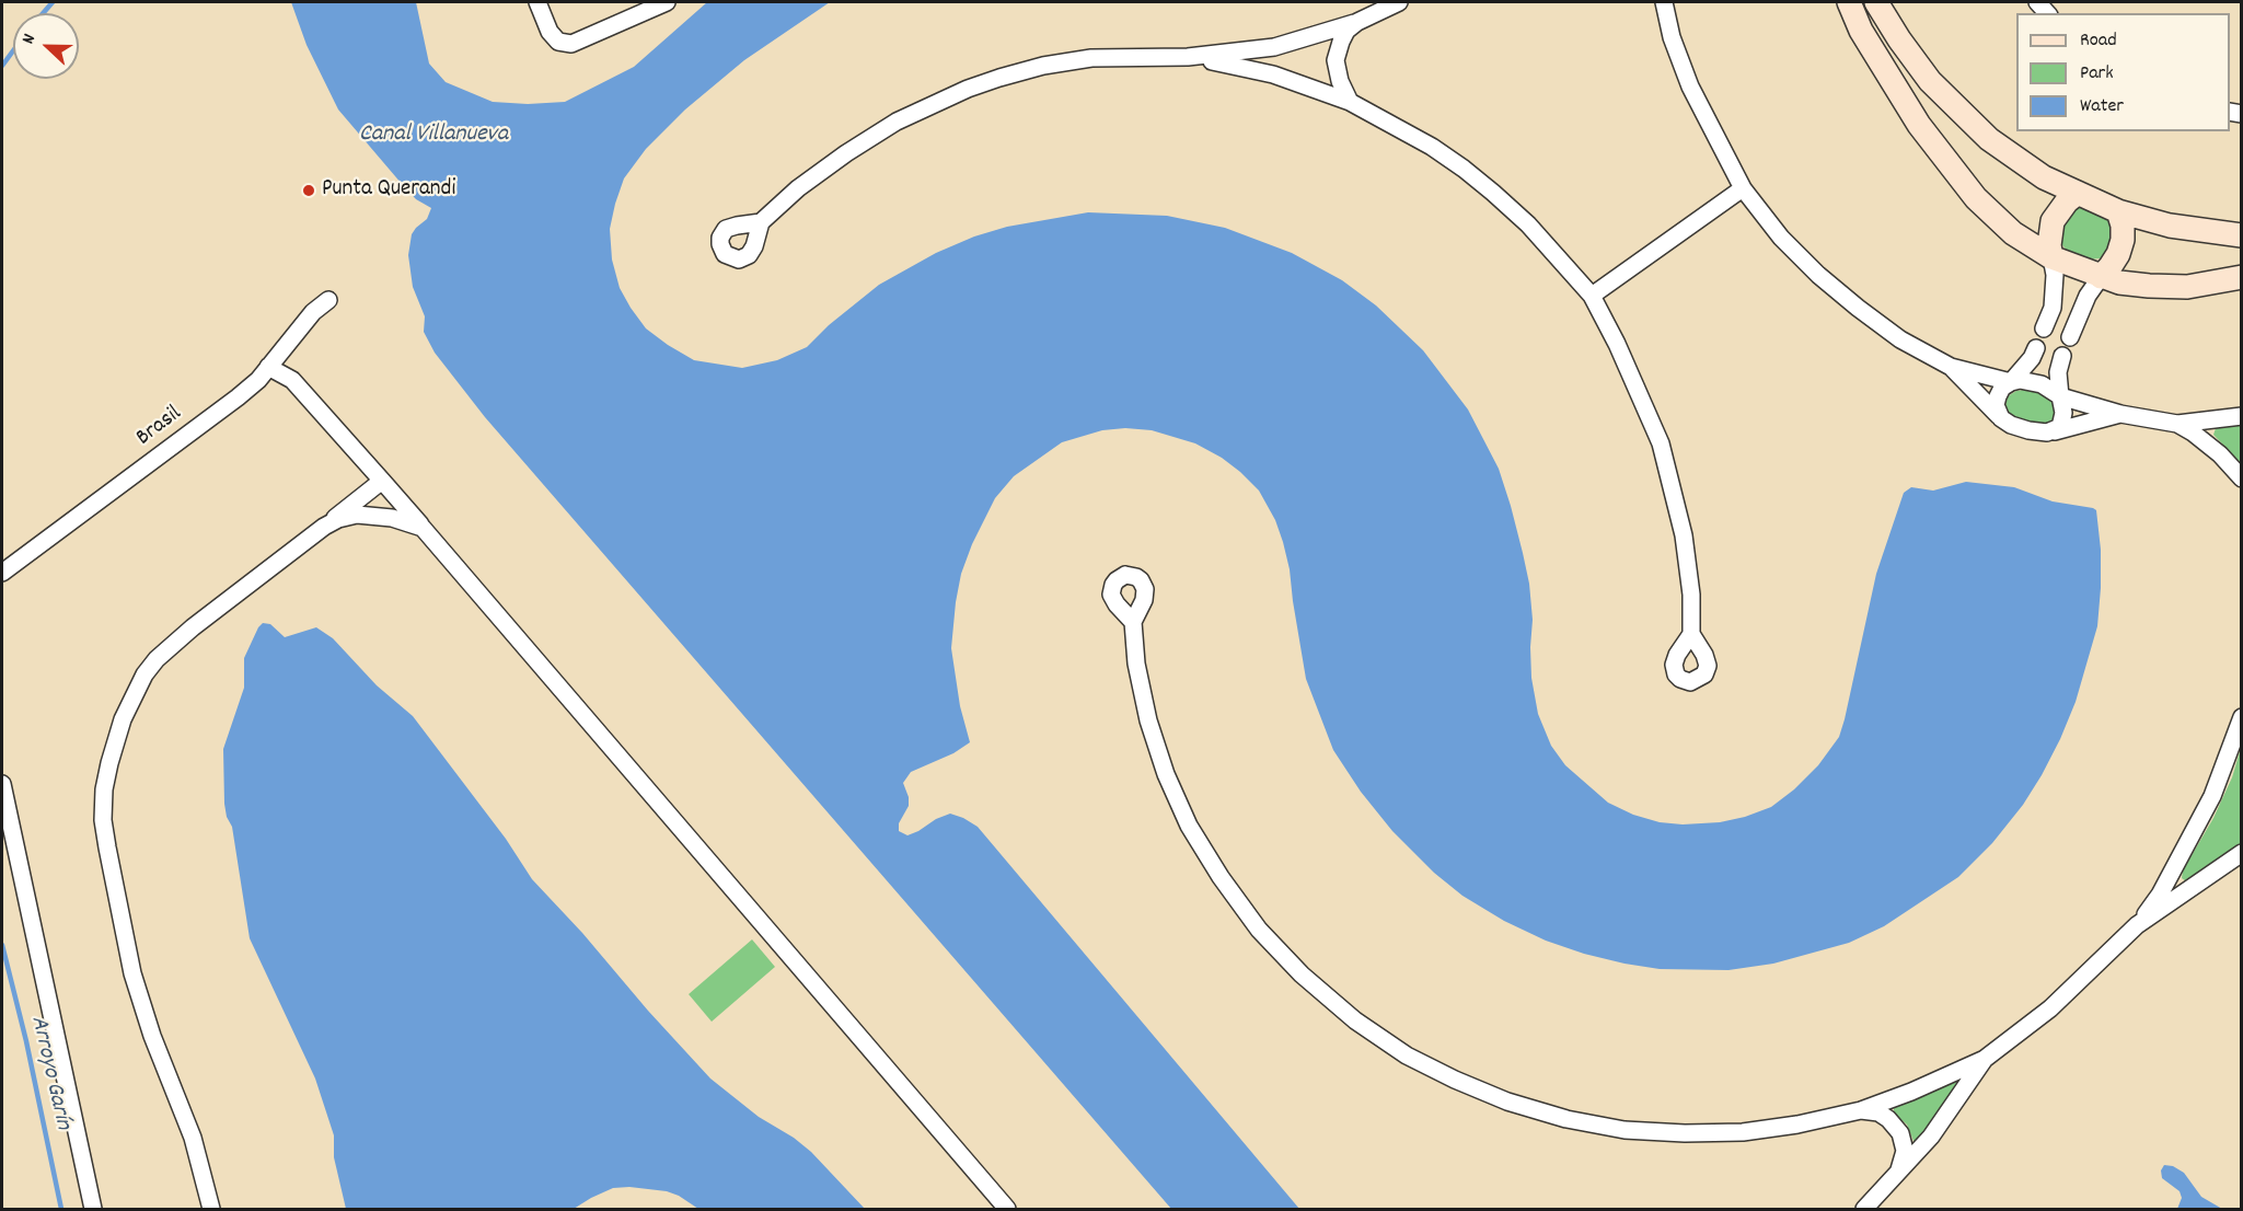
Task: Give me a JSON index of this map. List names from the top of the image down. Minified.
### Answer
{"streets":{"street":["Brasil"]},"water":["Canal Villanueva","Arroyo Garín"],"places":["Punta Querandi"],"legend":["Road","Park","Water"],"north":"left"}
